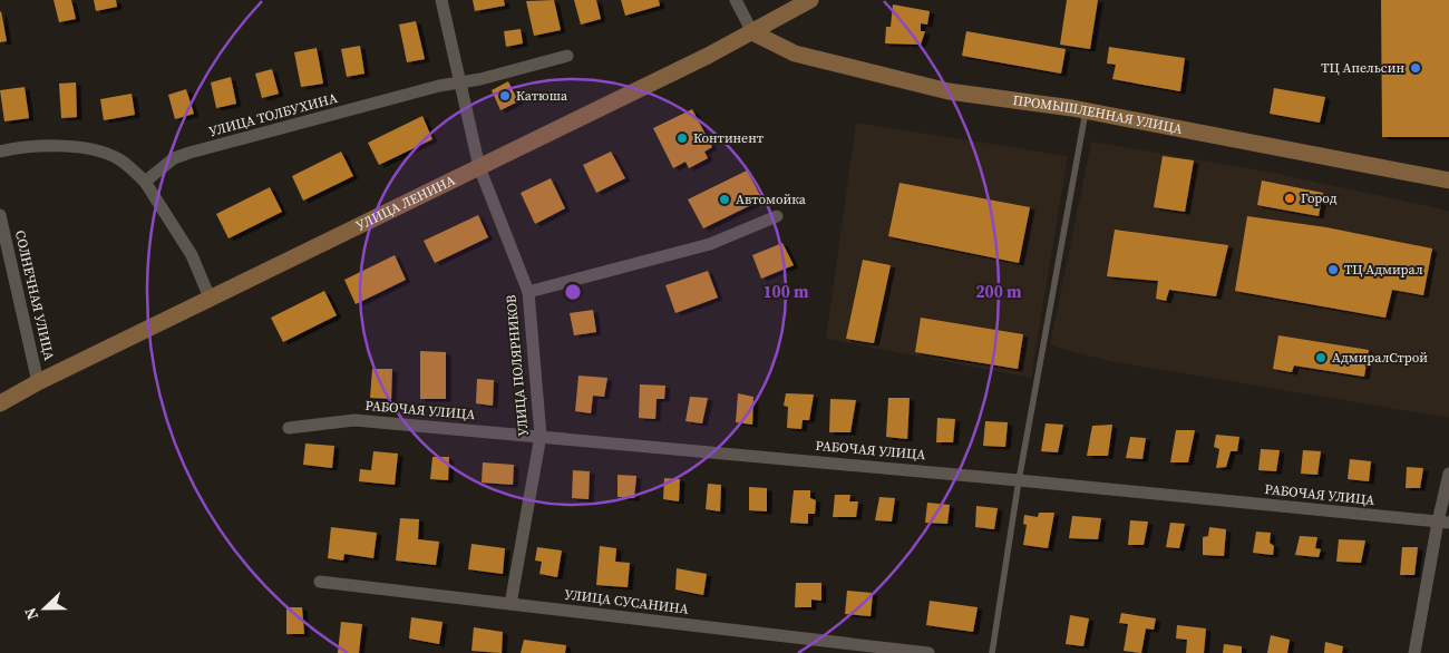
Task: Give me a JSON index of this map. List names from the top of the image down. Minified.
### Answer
{"streets":{"street":["УЛИЦА ТОЛБУХИНА","ПРОМЫШЛЕННАЯ УЛИЦА","УЛИЦА ЛЕНИНА","СОЛНЕЧНАЯ УЛИЦА","УЛИЦА ПОЛЯРНИКОВ","РАБОЧАЯ УЛИЦА","УЛИЦА СУСАНИНА"]},"crossings":[["УЛИЦА ТОЛБУХИНА","УЛИЦА ПОЛЯРНИКОВ"],["ПРОМЫШЛЕННАЯ УЛИЦА","УЛИЦА ЛЕНИНА"],["УЛИЦА ЛЕНИНА","СОЛНЕЧНАЯ УЛИЦА"],["УЛИЦА ЛЕНИНА","УЛИЦА ПОЛЯРНИКОВ"],["УЛИЦА ПОЛЯРНИКОВ","РАБОЧАЯ УЛИЦА"],["УЛИЦА ПОЛЯРНИКОВ","УЛИЦА СУСАНИНА"]],"places":["ТЦ Апельсин","Катюша","Континент","Город","Автомойка","ТЦ Адмирал","АдмиралСтрой"],"north":"left","rings":["100 m","200 m"]}
